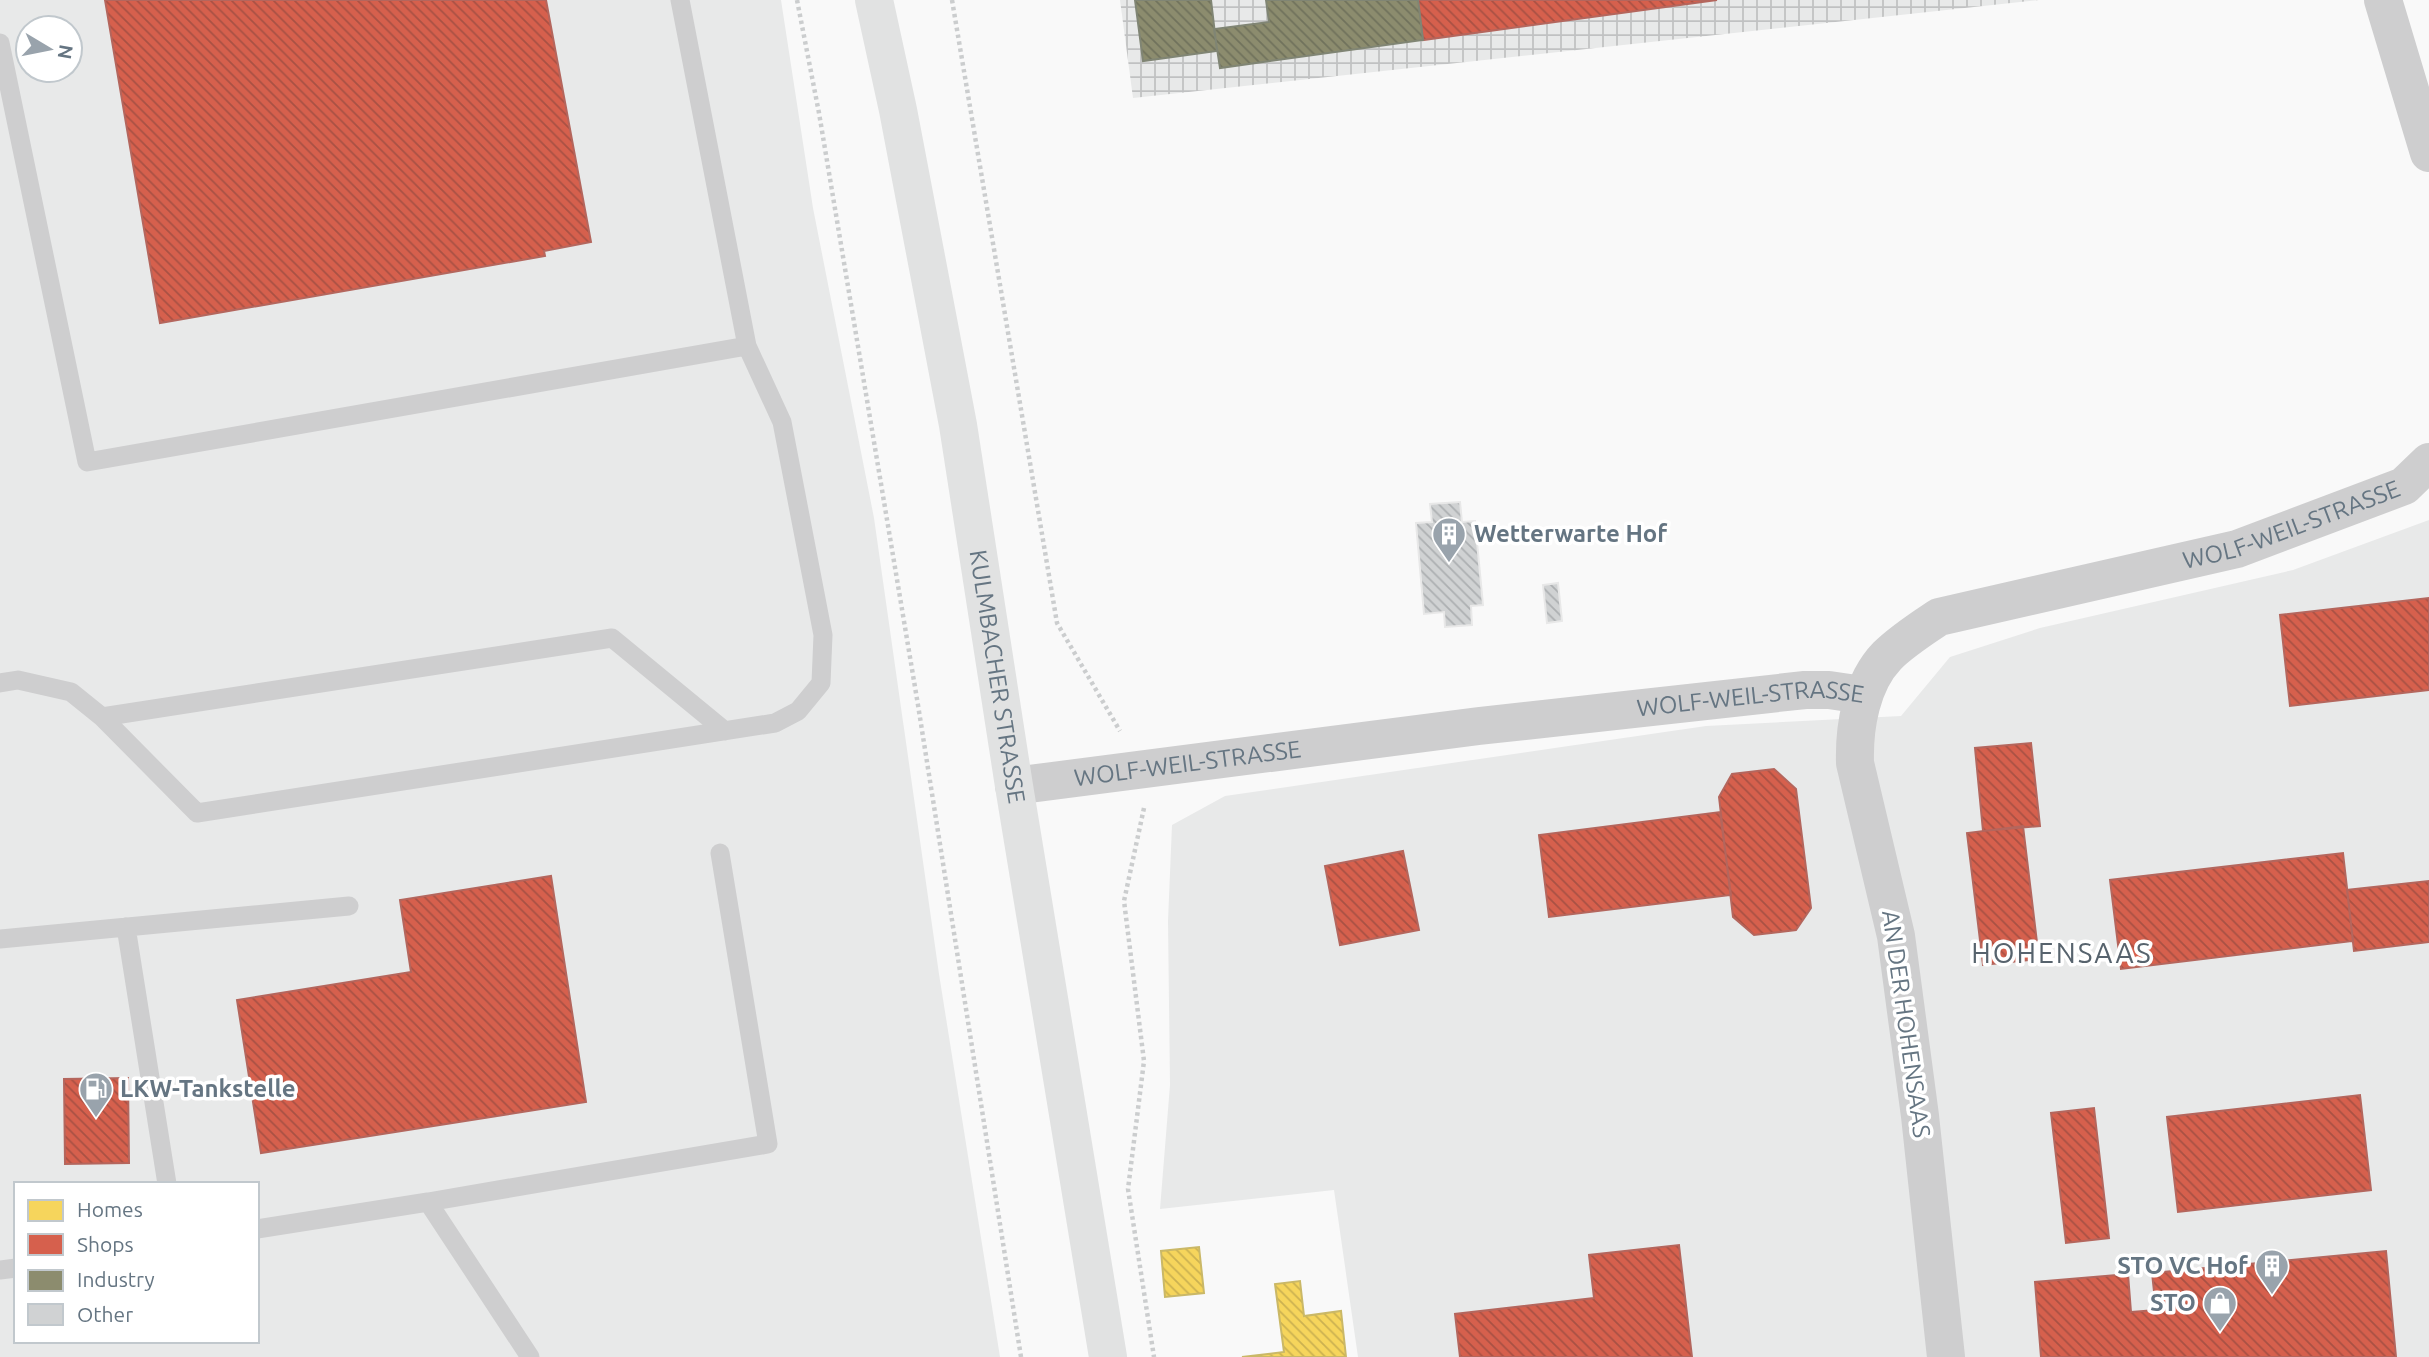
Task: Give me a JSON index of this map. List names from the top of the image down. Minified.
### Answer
{"streets":{"main road":["KULMBACHER STRASSE"],"street":["WOLF-WEIL-STRASSE","AN DER HOHENSAAS"]},"crossings":[["WOLF-WEIL-STRASSE","KULMBACHER STRASSE"],["WOLF-WEIL-STRASSE","AN DER HOHENSAAS"]],"districts":["HOHENSAAS"],"places":{"building":["Wetterwarte Hof","STO VC Hof"],"fuel station":["LKW-Tankstelle"],"shop":["STO"]},"legend":["Homes","Shops","Industry","Other"],"north":"right"}
